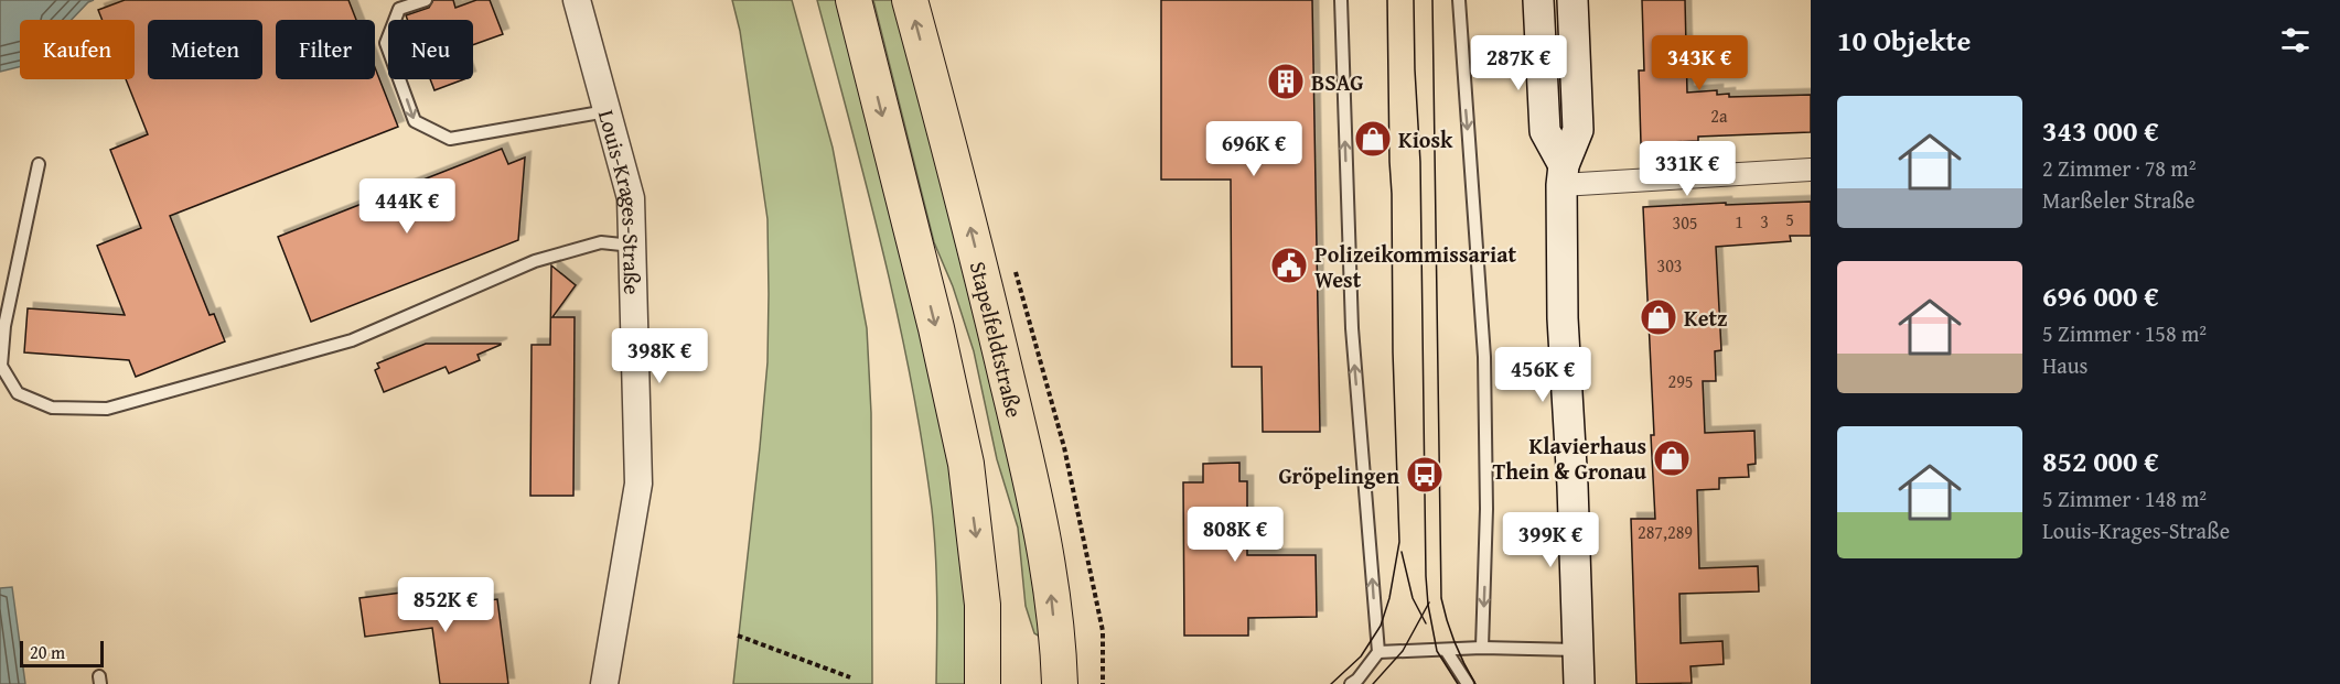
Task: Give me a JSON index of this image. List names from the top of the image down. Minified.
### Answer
{"streets":{"main road":["Stapelfeldtstraße"],"street":["Louis-Krages-Straße"]},"places":{"building":["BSAG"],"shop":["Kiosk","Ketz","Klavierhaus Thein & Gronau"],"public building":["Polizeikommissariat West"],"bus stop":["Gröpelingen"]},"house_numbers":["2a","5","1","3","305","303","295","287,289"],"scale_bar":"20 m","page":{"heading":"10 Objekte","chip":["Kaufen","Mieten","Filter","Neu"],"price":["287K €","343K €","696K €","331K €","444K €","398K €","456K €","808K €","399K €","852K €"],"list":[{"name":"343 000 €","note":"2 Zimmer · 78 m² · Marßeler Straße"},{"name":"696 000 €","note":"5 Zimmer · 158 m² · Haus"},{"name":"852 000 €","note":"5 Zimmer · 148 m² · Louis-Krages-Straße"}],"scale":"20 m"}}
